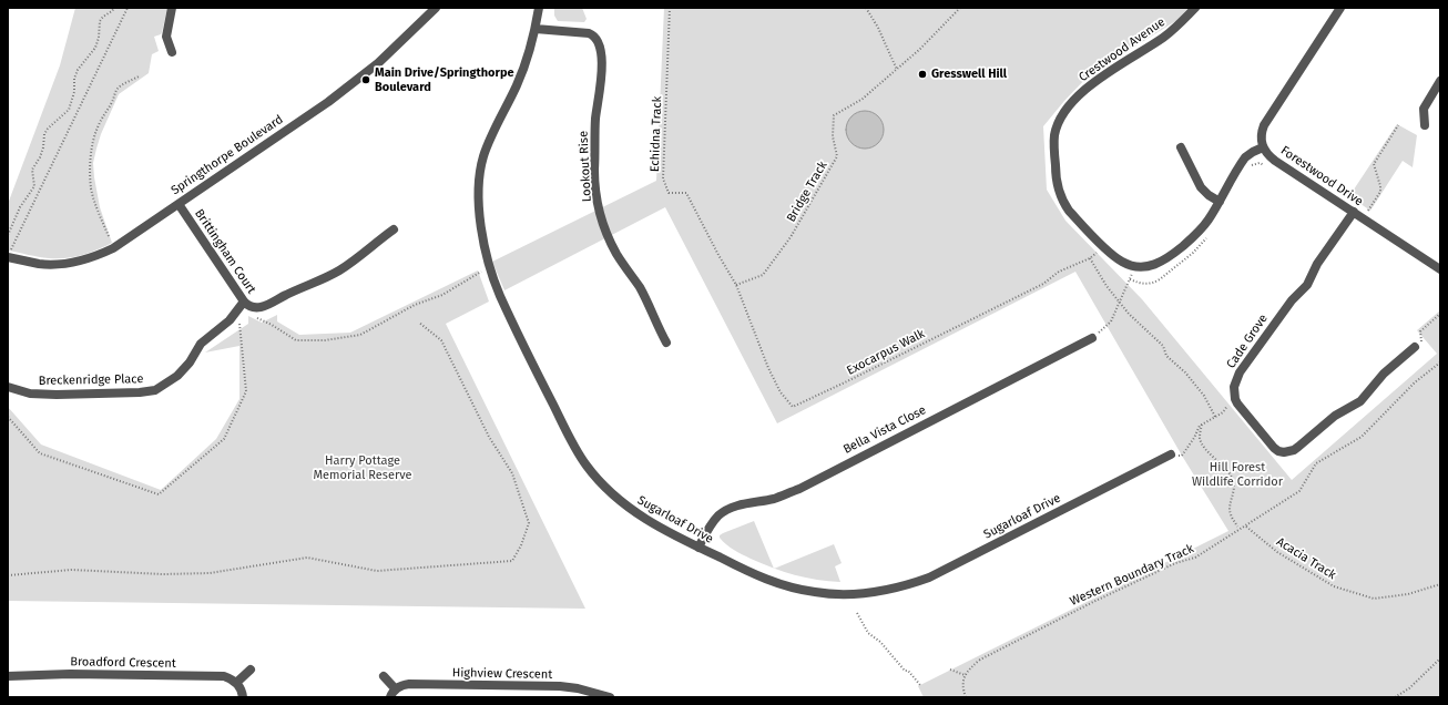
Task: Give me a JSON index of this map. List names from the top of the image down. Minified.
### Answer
{"streets":{"street":["Crestwood Avenue","Springthorpe Boulevard","Lookout Rise","Forestwood Drive","Brittingham Court","Cade Grove","Breckenridge Place","Bella Vista Close","Sugarloaf Drive","Broadford Crescent","Highview Crescent"],"path":["Echidna Track","Bridge Track","Exocarpus Walk","Acacia Track","Western Boundary Track"]},"crossings":[["Crestwood Avenue","Exocarpus Walk"],["Echidna Track","Bridge Track"],["Echidna Track","Exocarpus Walk"],["Springthorpe Boulevard","Brittingham Court"],["Lookout Rise","Sugarloaf Drive"],["Forestwood Drive","Cade Grove"],["Bridge Track","Exocarpus Walk"],["Brittingham Court","Breckenridge Place"],["Bella Vista Close","Sugarloaf Drive"],["Acacia Track","Western Boundary Track"]],"parks":["Harry Pottage Memorial Reserve","Hill Forest Wildlife Corridor"],"places":["Gresswell Hill","Main Drive/Springthorpe Boulevard"]}
